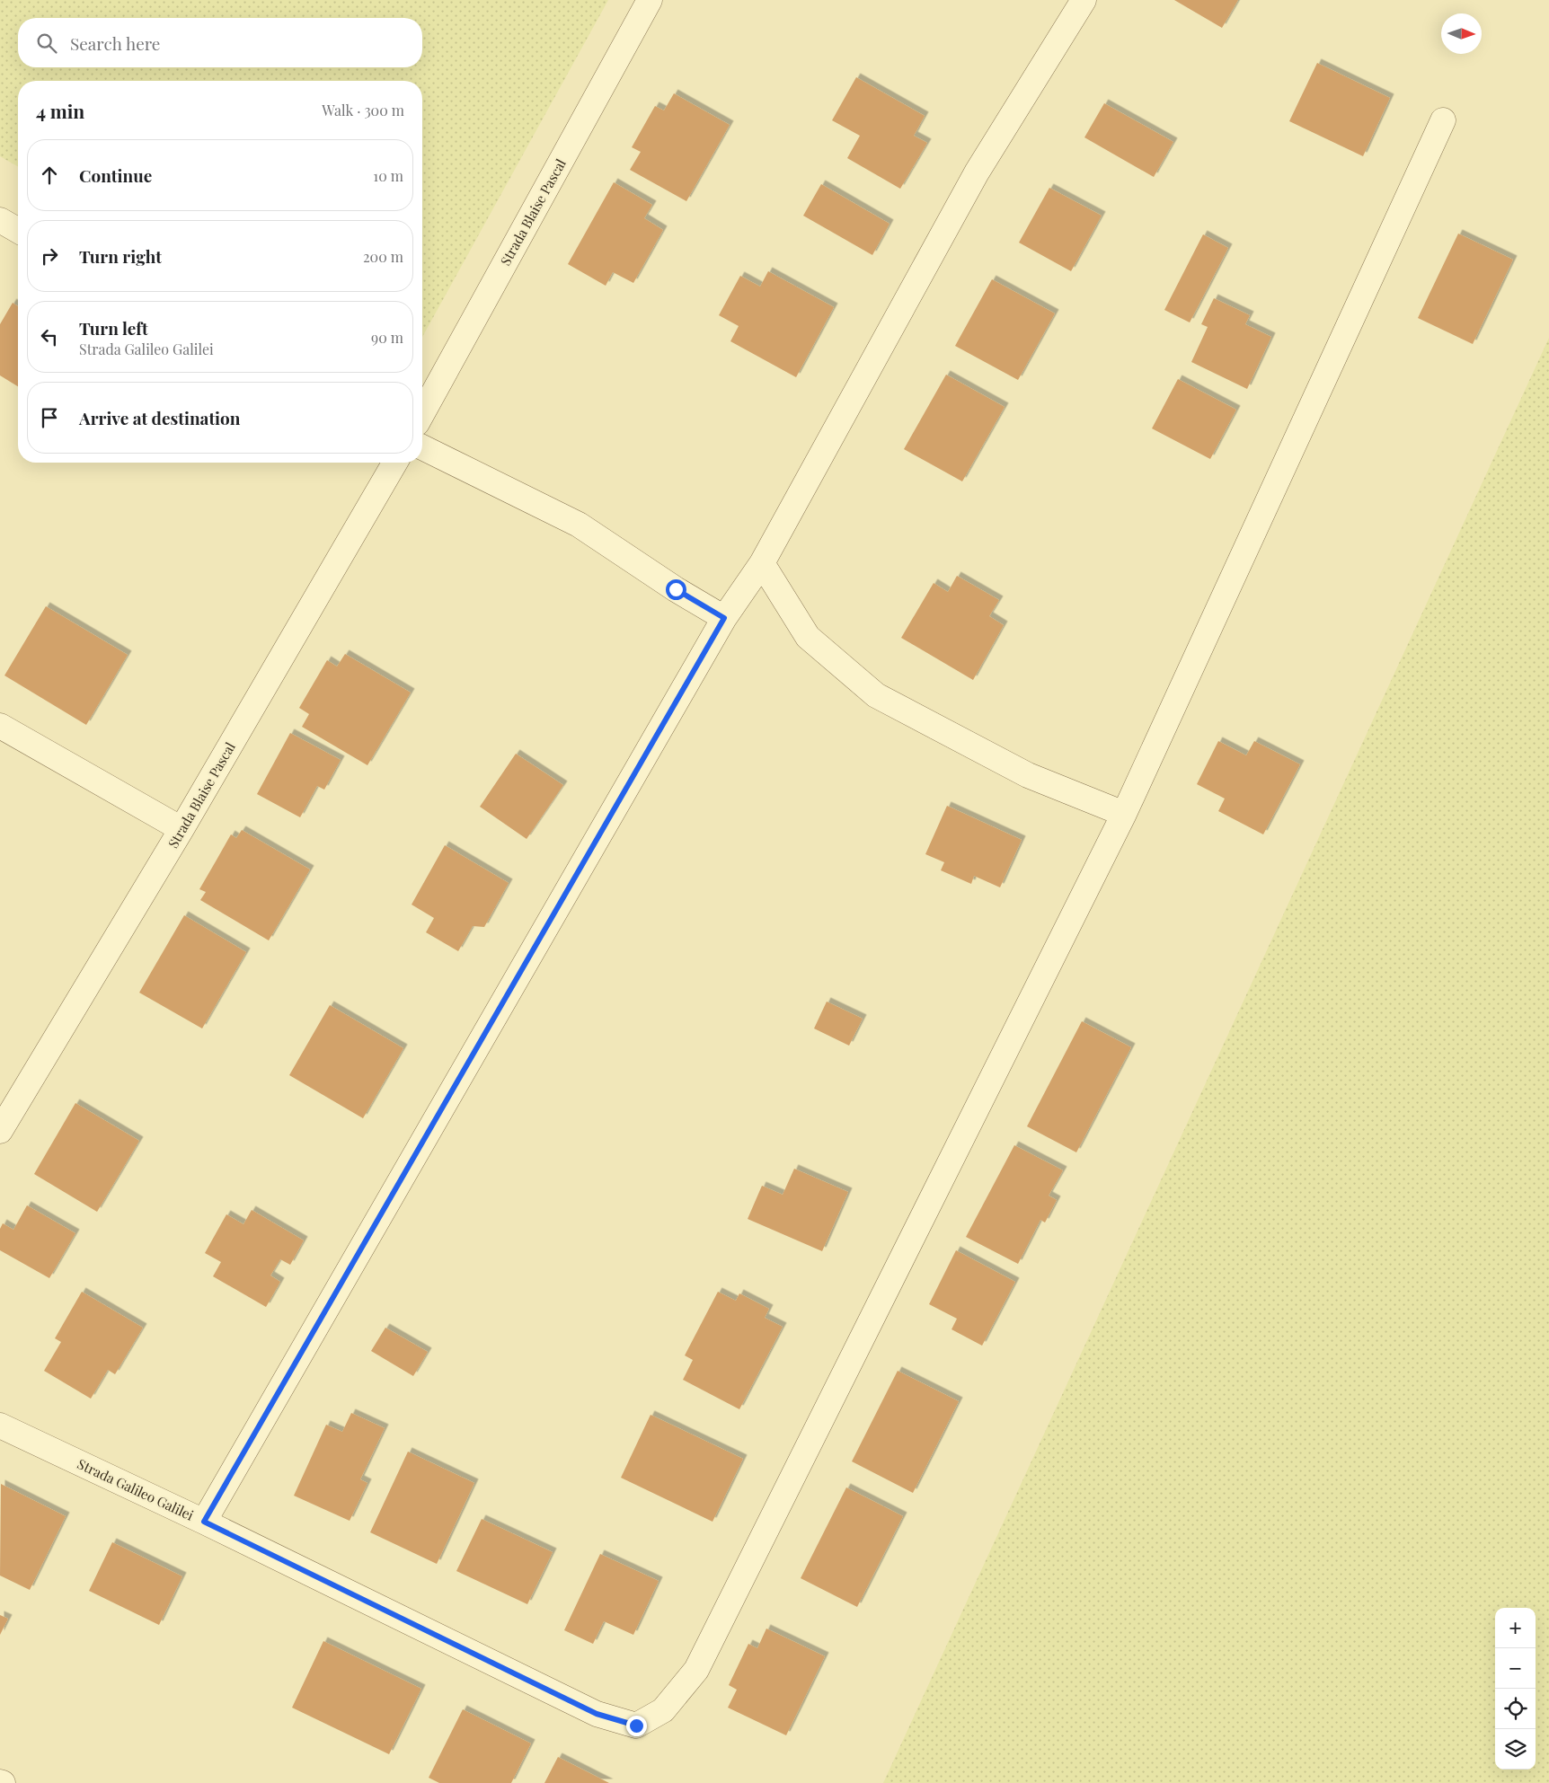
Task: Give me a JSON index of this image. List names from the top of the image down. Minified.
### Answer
{"streets":{"street":["Strada Blaise Pascal","Strada Galileo Galilei"]},"north":"right","page":{"search":"Search here","heading":["4 min","Walk · 300 m"],"list":[["Continue","10 m"],["Turn right","200 m"],["Turn left","Strada Galileo Galilei","90 m"],"Arrive at destination"],"map_buttons":["+","−"]}}
